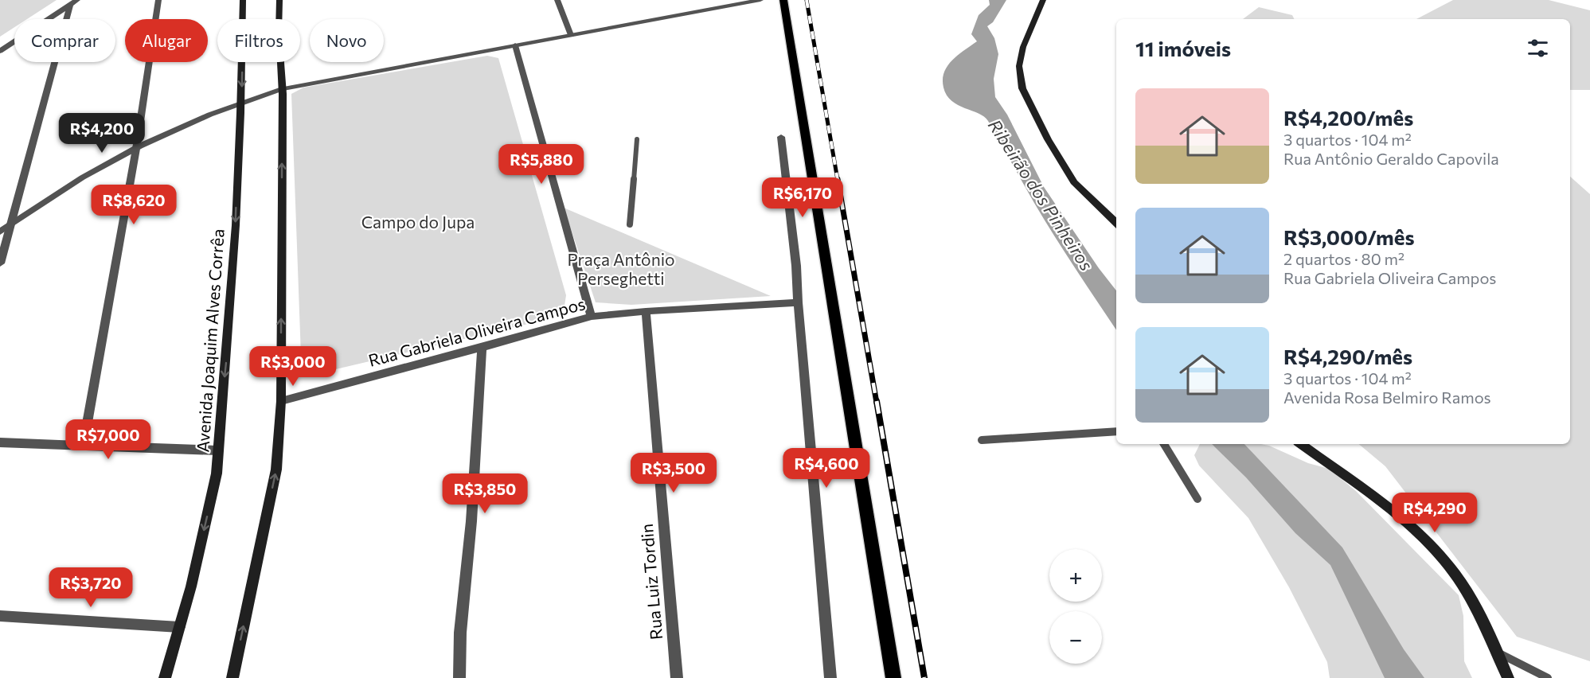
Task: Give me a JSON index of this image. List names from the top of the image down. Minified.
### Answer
{"streets":{"main road":["Avenida Joaquim Alves Corrêa"],"street":["Rua Gabriela Oliveira Campos","Rua Luiz Tordin"]},"crossings":[["Rua Gabriela Oliveira Campos","Rua Luiz Tordin"]],"water":["Ribeirão dos Pinheiros"],"parks":["Campo do Jupa","Praça Antônio Perseghetti"],"page":{"chip":["Comprar","Alugar","Filtros","Novo"],"heading":"11 imóveis","list":[{"name":"R$4,200/mês","note":"3 quartos · 104 m² · Rua Antônio Geraldo Capovila"},{"name":"R$3,000/mês","note":"2 quartos · 80 m² · Rua Gabriela Oliveira Campos"},{"name":"R$4,290/mês","note":"3 quartos · 104 m² · Avenida Rosa Belmiro Ramos"}],"price":["R$4,200","R$5,880","R$6,170","R$8,620","R$3,000","R$7,000","R$4,600","R$3,500","R$3,850","R$4,290","R$3,720"],"map_buttons":["+","−"]}}
